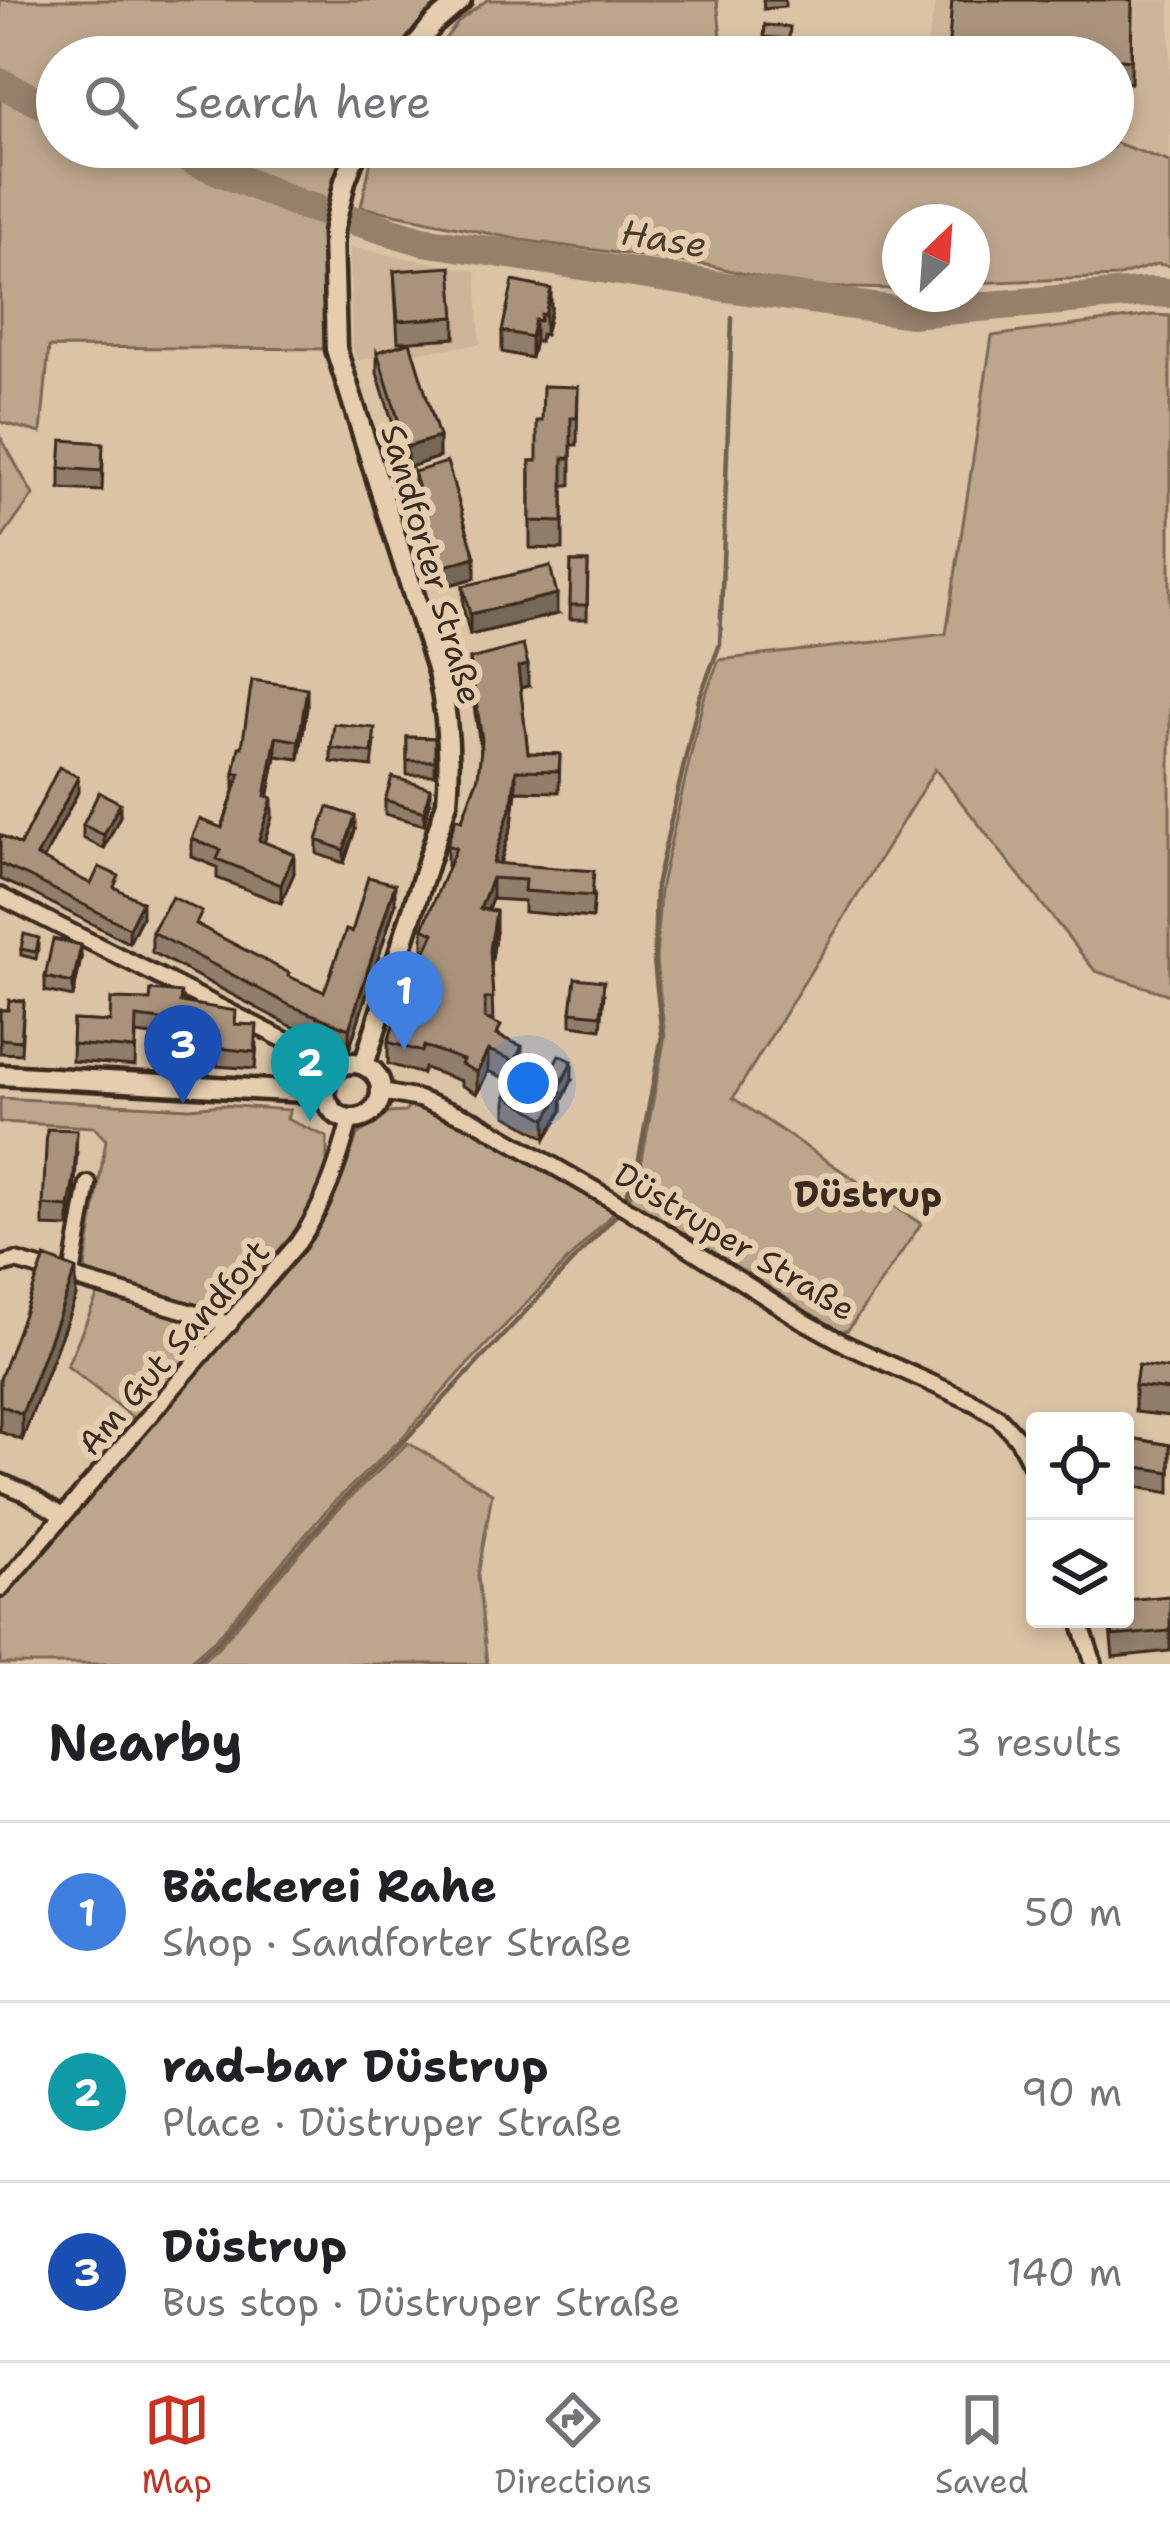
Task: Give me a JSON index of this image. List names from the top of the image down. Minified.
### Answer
{"streets":{"street":["Sandforter Straße","Düstruper Straße","Am Gut Sandfort"]},"crossings":[["Sandforter Straße","Düstruper Straße"],["Sandforter Straße","Am Gut Sandfort"],["Düstruper Straße","Am Gut Sandfort"]],"districts":["Düstrup"],"water":["Hase"],"north":"top right","page":{"search":"Search here","pins":["1","3","2"],"heading":["Nearby","3 results"],"list":[{"mark":"1","name":"Bäckerei Rahe","note":"Shop · Sandforter Straße","value":"50 m"},{"mark":"2","name":"rad-bar Düstrup","note":"Place · Düstruper Straße","value":"90 m"},{"mark":"3","name":"Düstrup","note":"Bus stop · Düstruper Straße","value":"140 m"}],"nav":["Map","Directions","Saved"]}}
